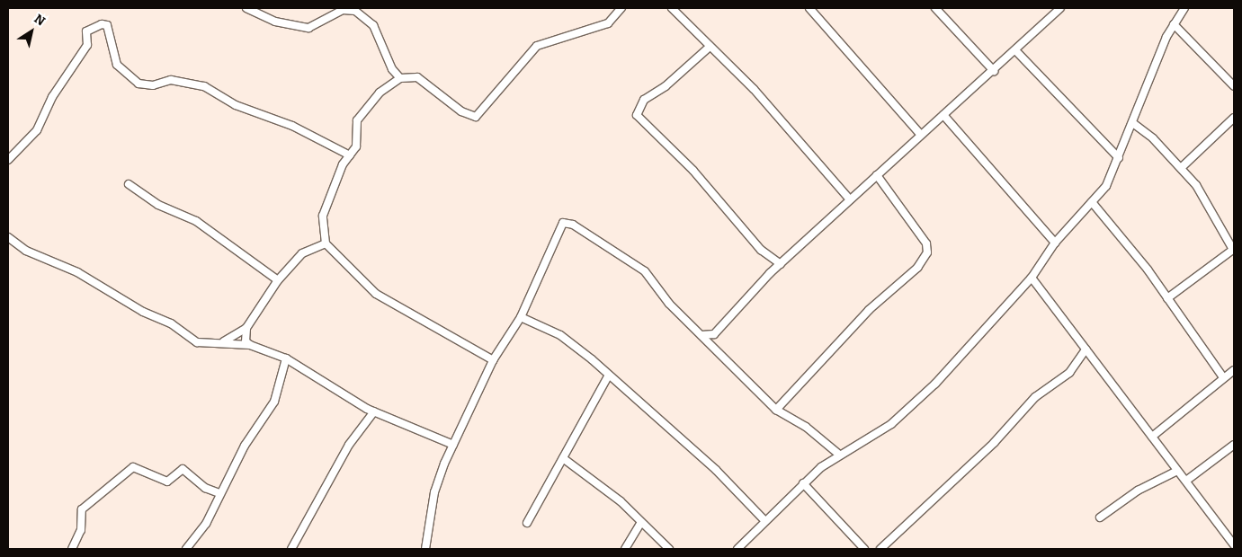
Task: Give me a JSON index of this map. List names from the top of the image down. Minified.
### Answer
{"north":"top right"}
